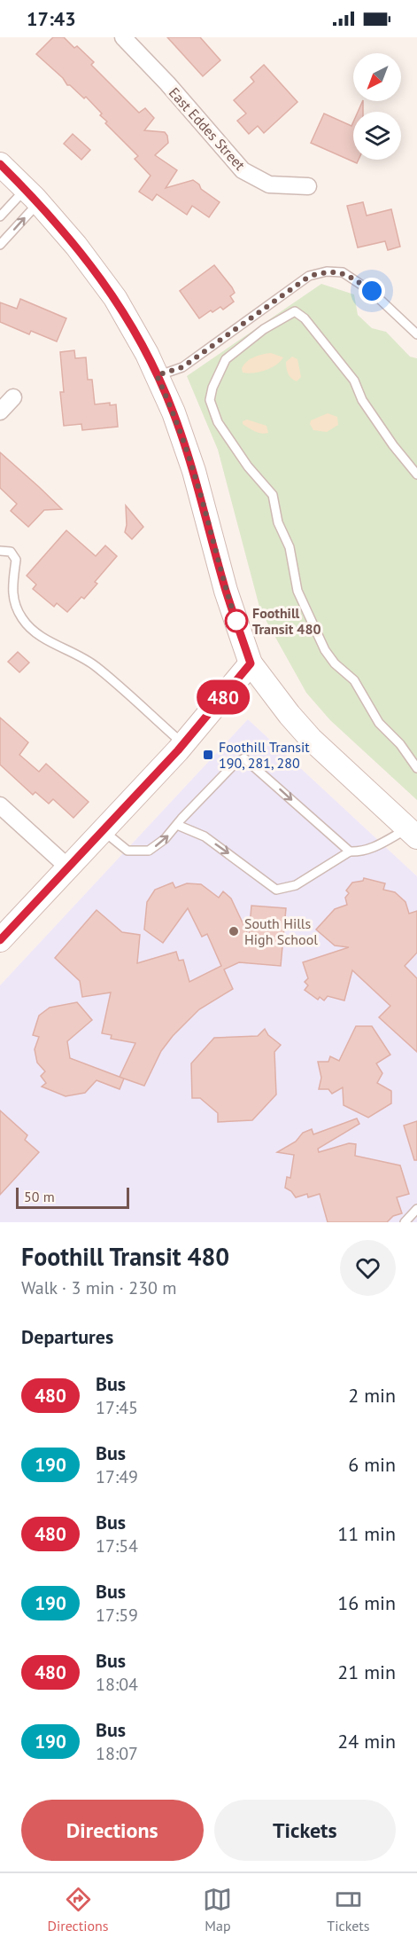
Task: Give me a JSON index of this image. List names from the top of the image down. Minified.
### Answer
{"streets":{"street":["East Eddes Street"]},"places":{"other":["Foothill Transit 480","South Hills High School"],"transit":["Foothill Transit 190, 281, 280"]},"lines":["bus line 480"],"scale_bar":"50 m","north":"bottom left","page":{"status":"17:43","on_map":"480","scale":"50 m","heading":[["Foothill Transit 480","Walk · 3 min · 230 m"],"Departures"],"list":[{"mark":"480","name":"Bus","note":"17:45","value":"2 min"},{"mark":"190","name":"Bus","note":"17:49","value":"6 min"},{"mark":"480","name":"Bus","note":"17:54","value":"11 min"},{"mark":"190","name":"Bus","note":"17:59","value":"16 min"},{"mark":"480","name":"Bus","note":"18:04","value":"21 min"},{"mark":"190","name":"Bus","note":"18:07","value":"24 min"}],"buttons":["Directions","Tickets"],"tabs":["Directions","Map","Tickets"]}}
